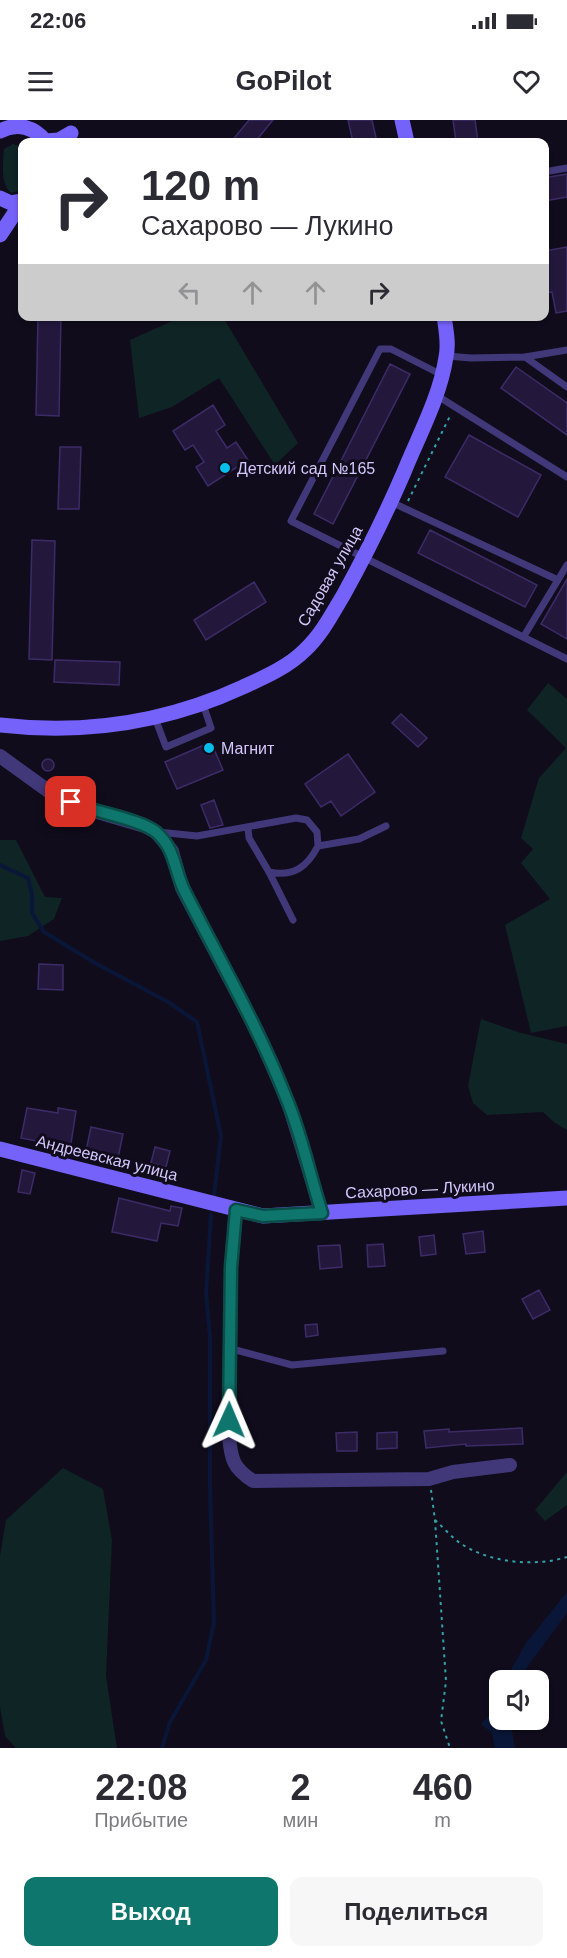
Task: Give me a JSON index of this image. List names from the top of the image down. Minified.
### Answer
{"streets":{"street":["Садовая улица","Андреевская улица","Сахарово — Лукино"]},"crossings":[["Андреевская улица","Сахарово — Лукино"]],"places":["Детский сад №165","Магнит"],"page":{"status":"22:06","header":"GoPilot","turn":["120 m","Сахарово — Лукино"],"eta":["22:08","Прибытие","2","мин","460","m"],"buttons":["Выход","Поделиться"]}}
